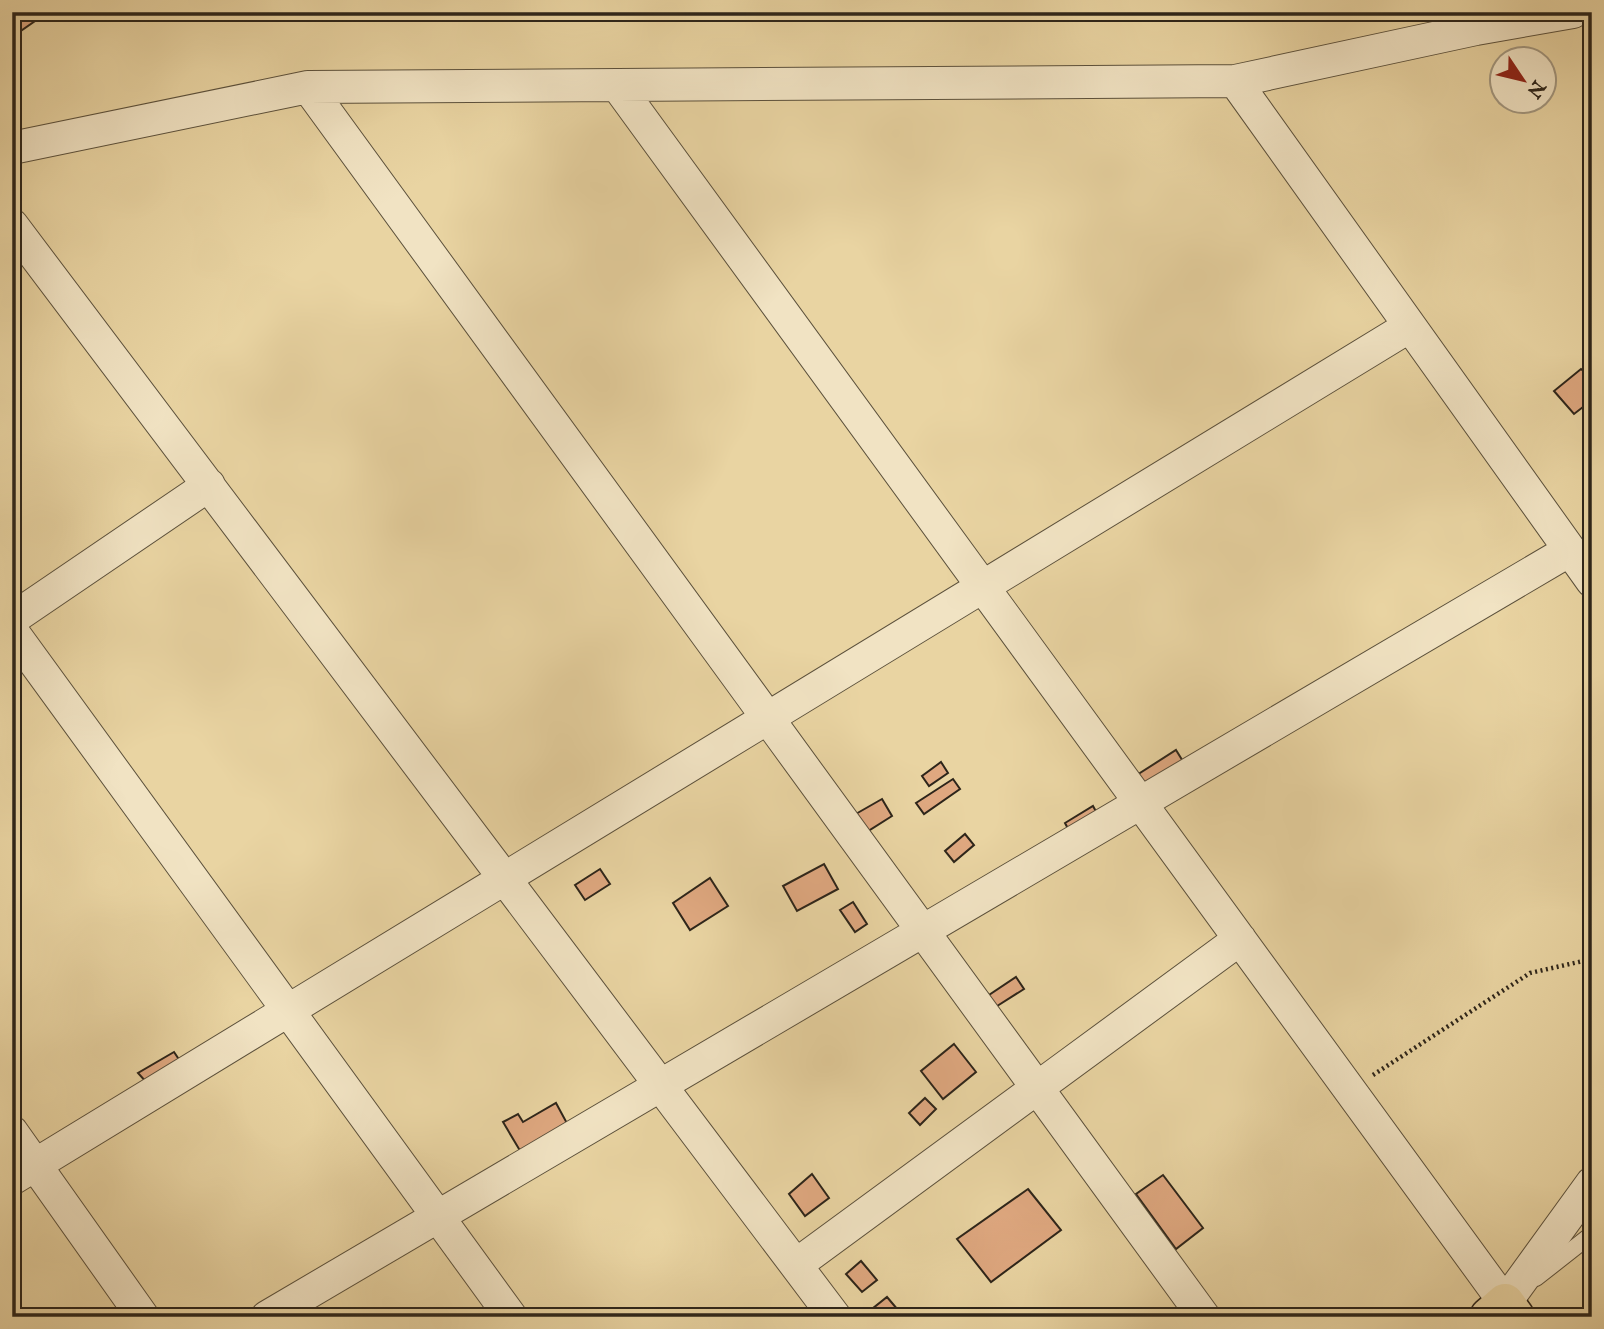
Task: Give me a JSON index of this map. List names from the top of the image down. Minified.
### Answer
{"north":"bottom right"}
